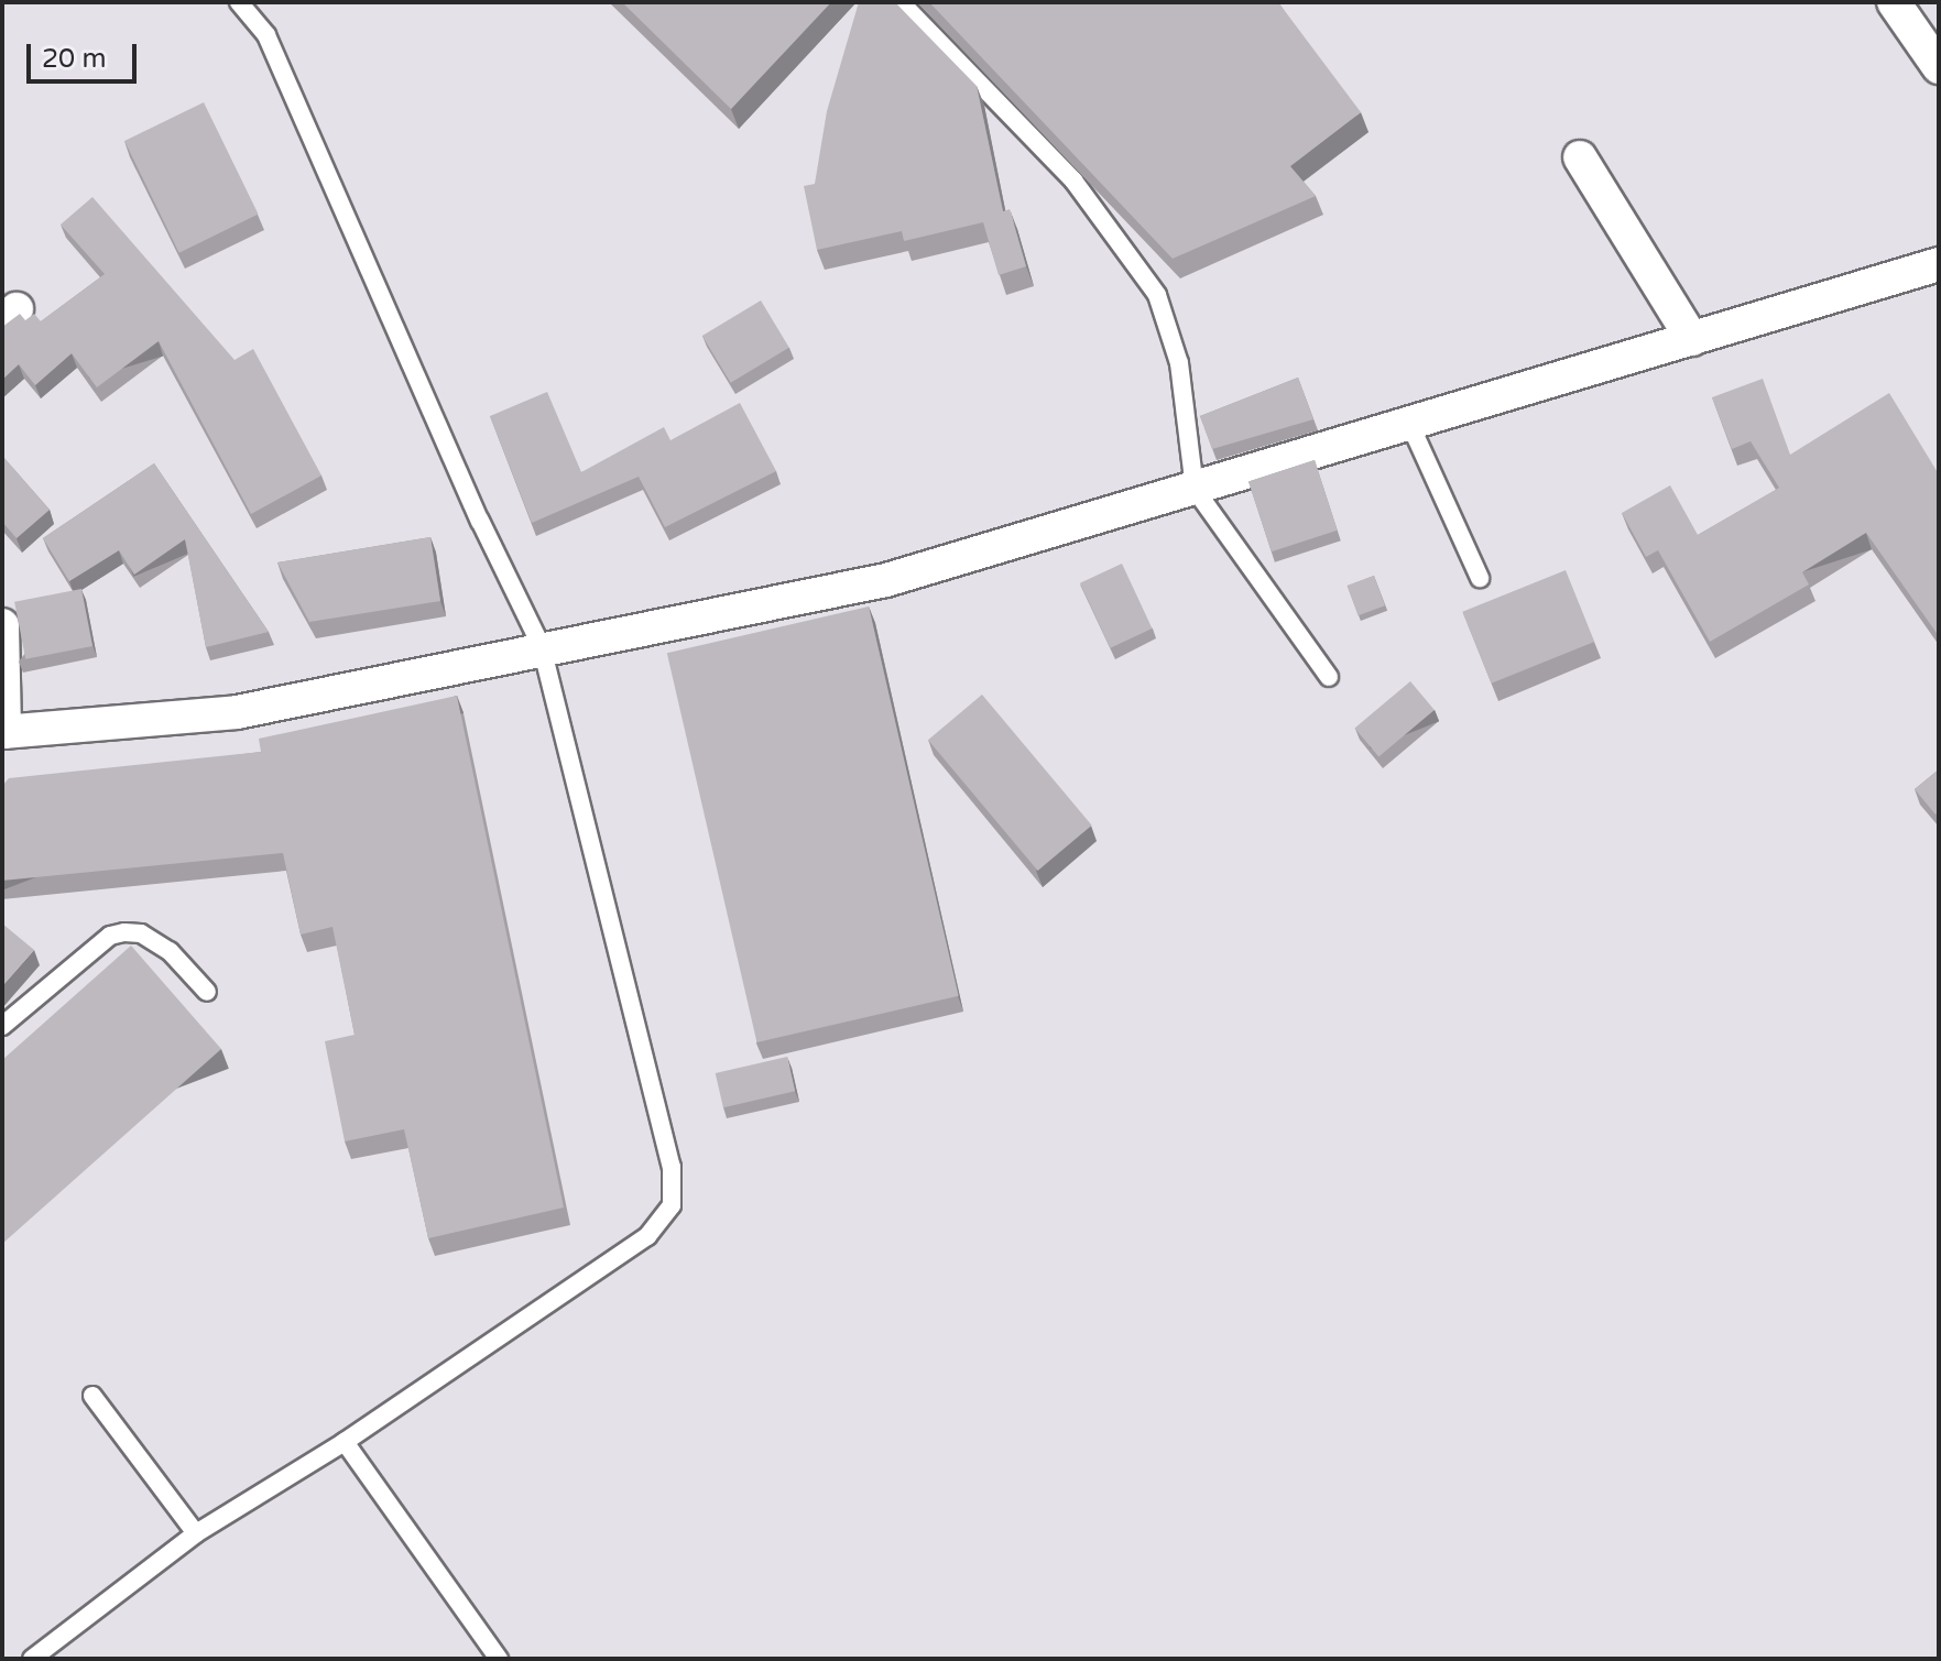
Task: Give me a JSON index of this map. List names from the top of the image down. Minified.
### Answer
{"scale_bar":"20 m"}
